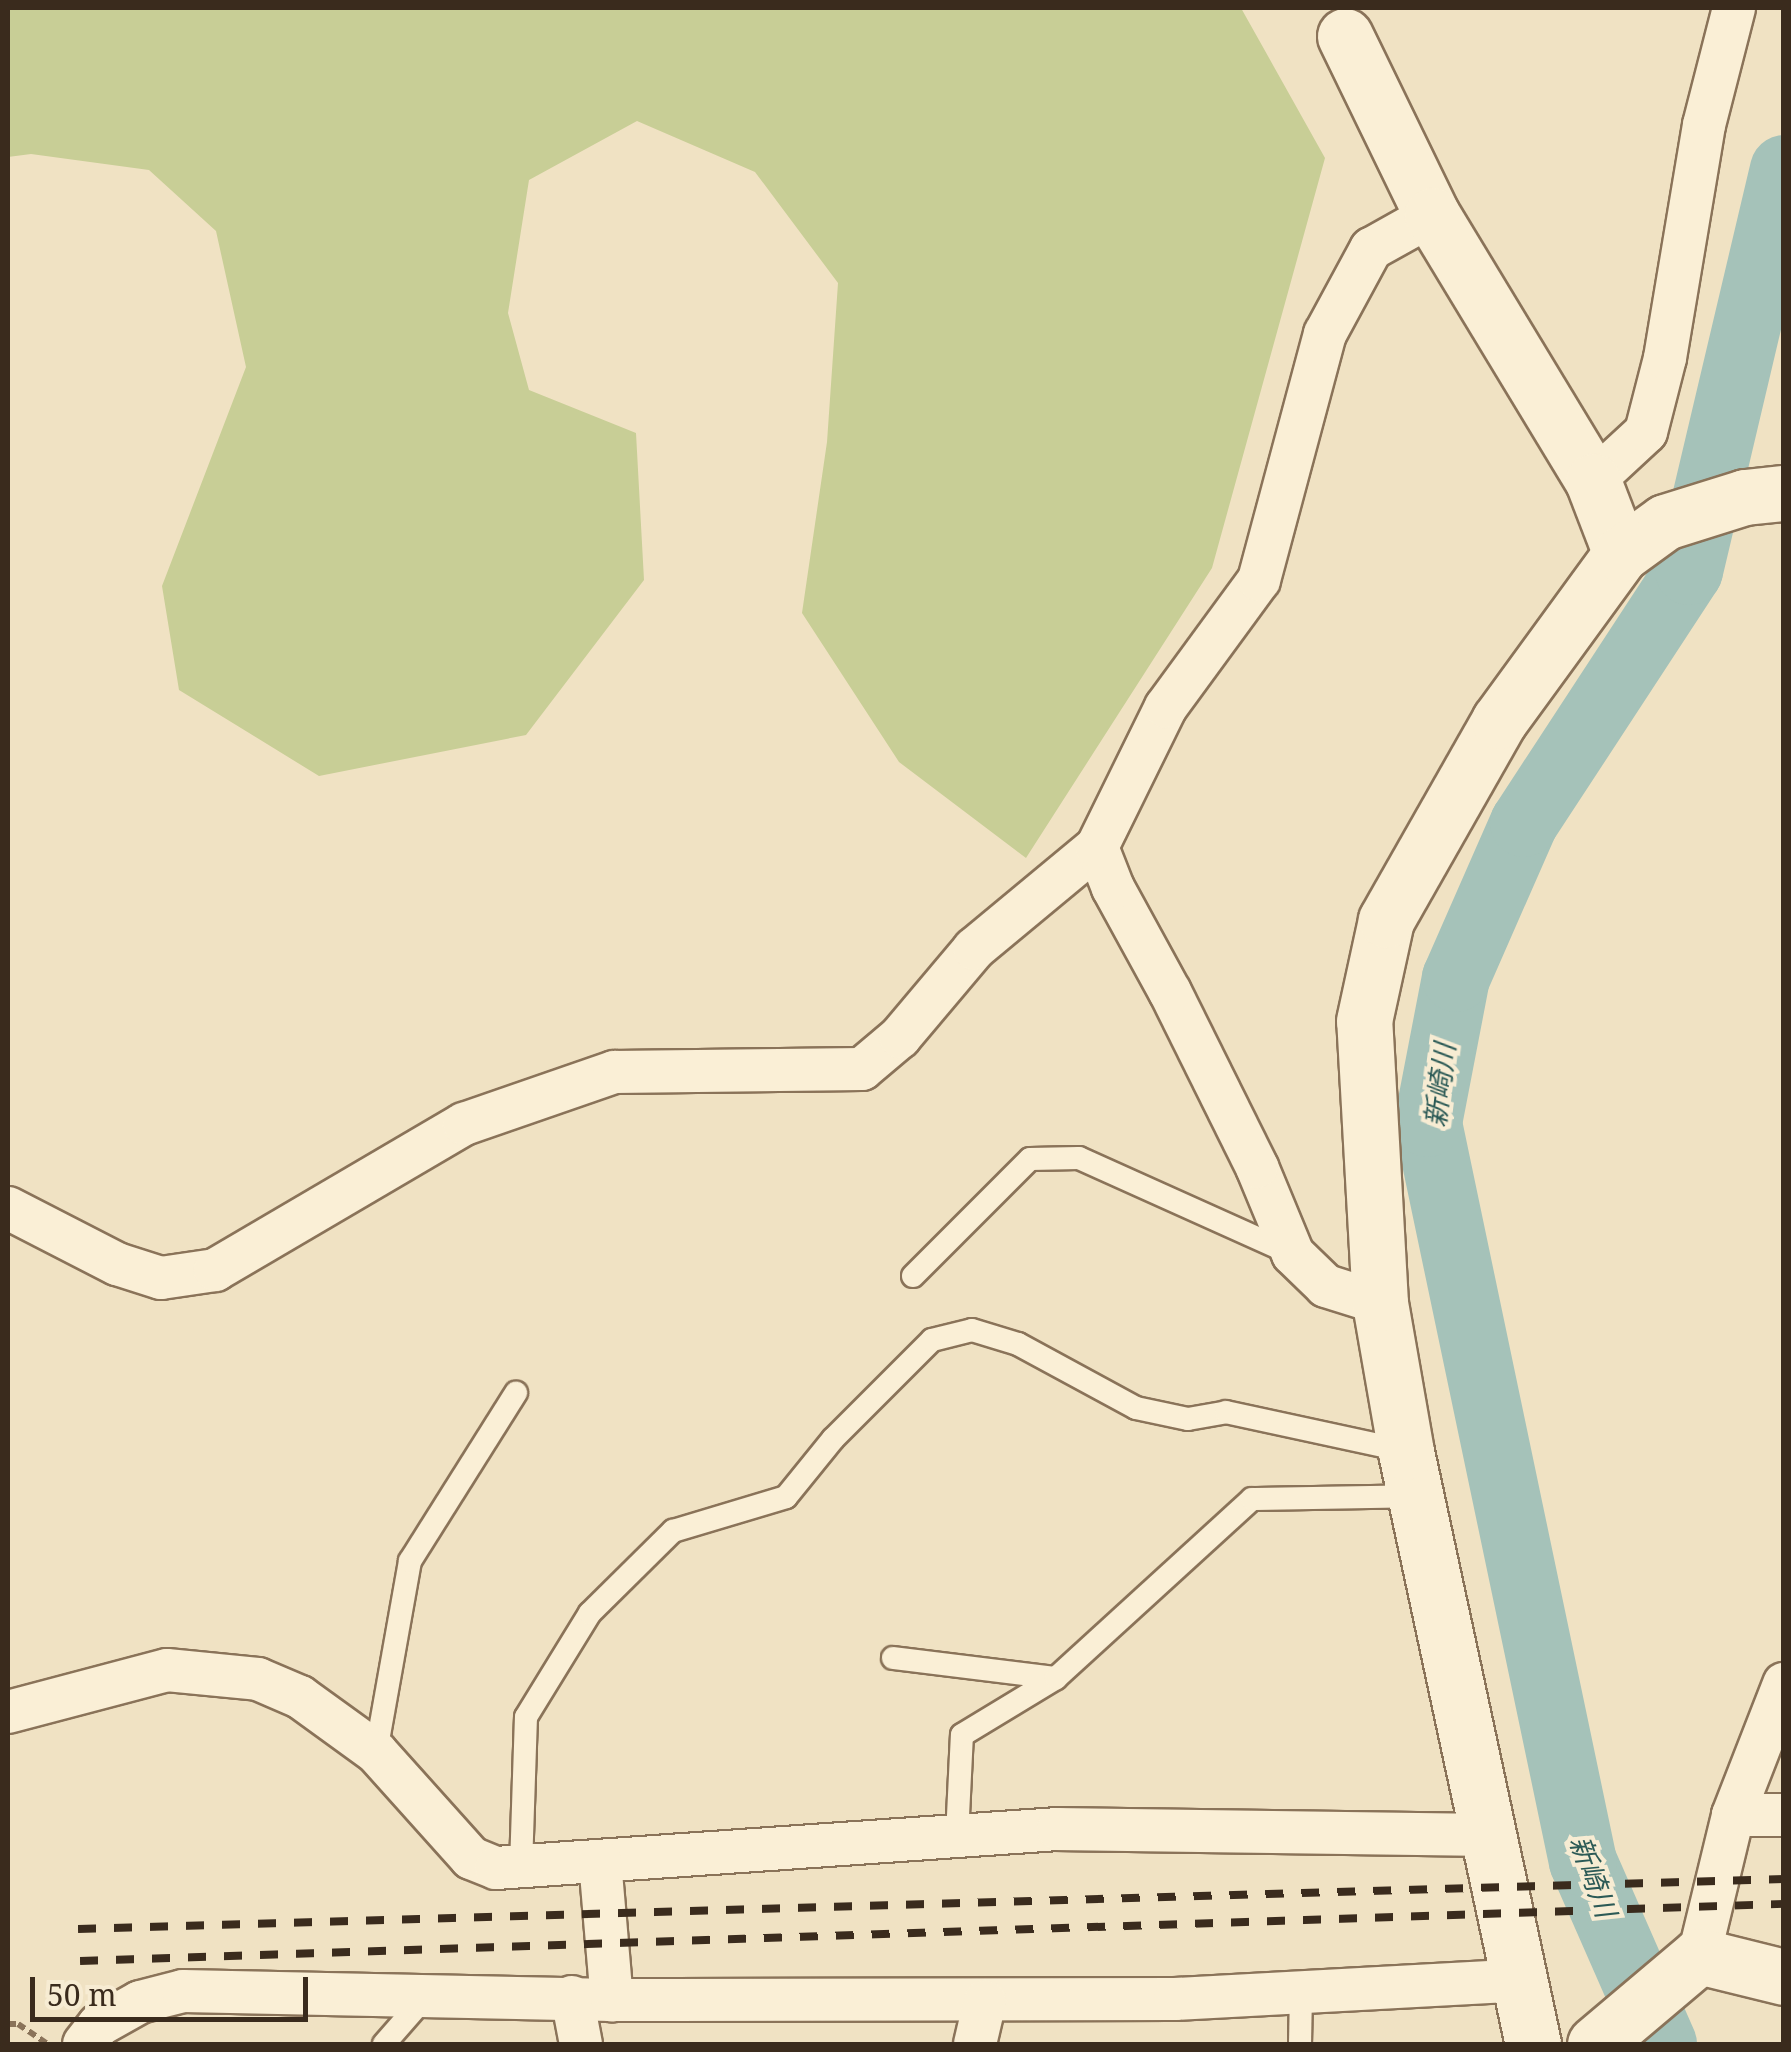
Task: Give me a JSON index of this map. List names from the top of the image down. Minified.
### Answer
{"water":["新崎川"],"scale_bar":"50 m"}
